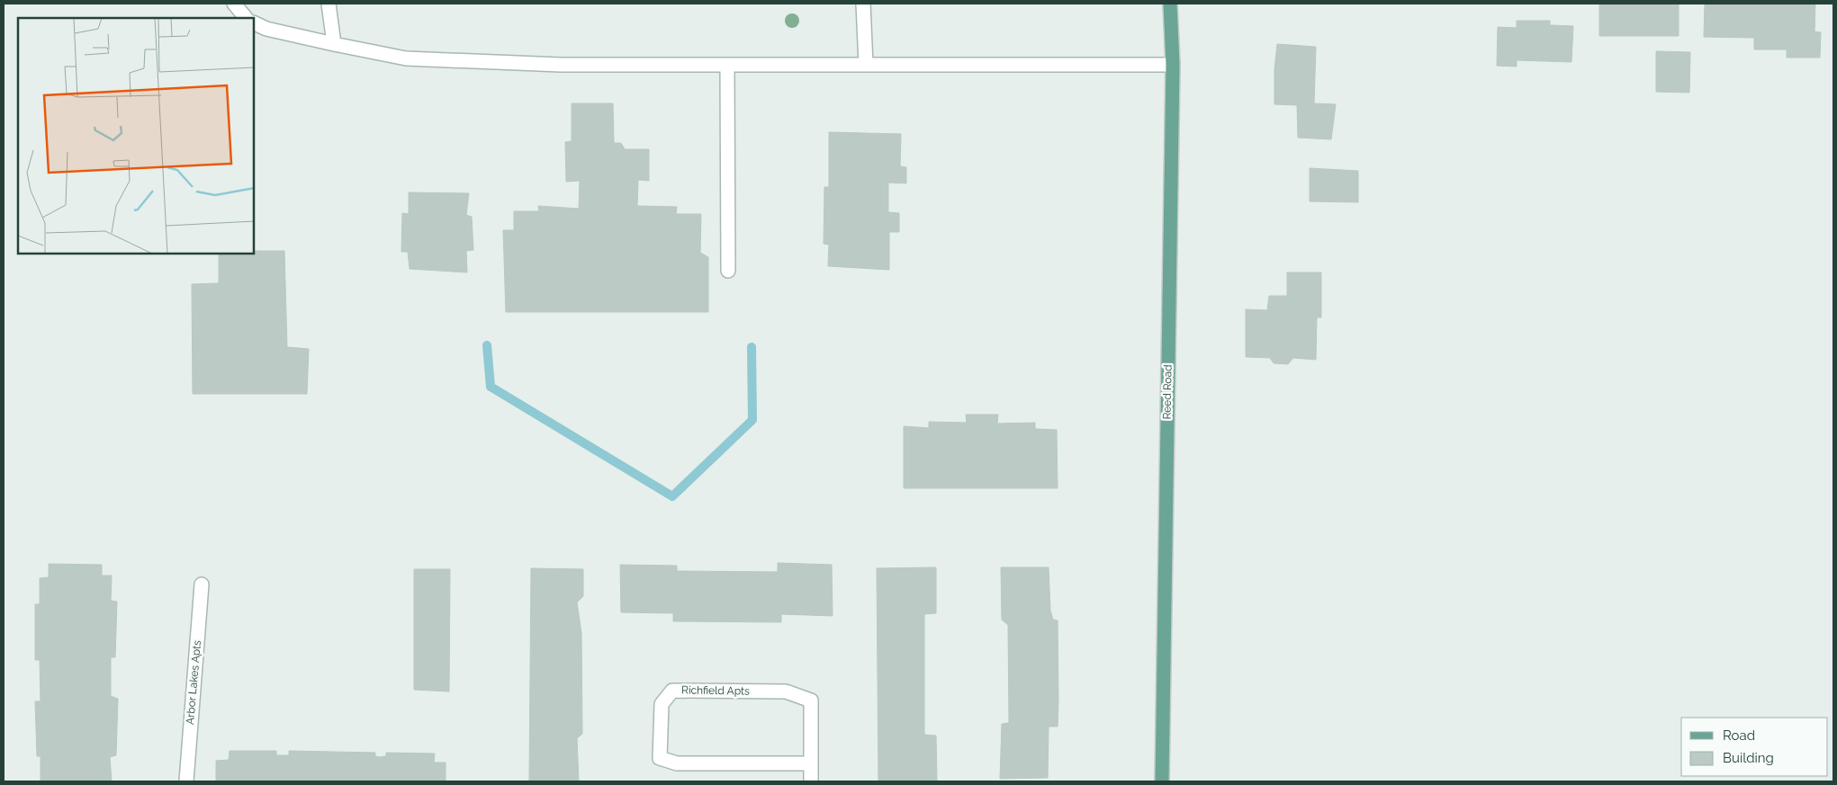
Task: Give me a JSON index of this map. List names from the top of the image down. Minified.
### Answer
{"streets":{"main road":["Reed Road"],"street":["Arbor Lakes Apts","Richfield Apts"]},"legend":["Road","Building"]}
